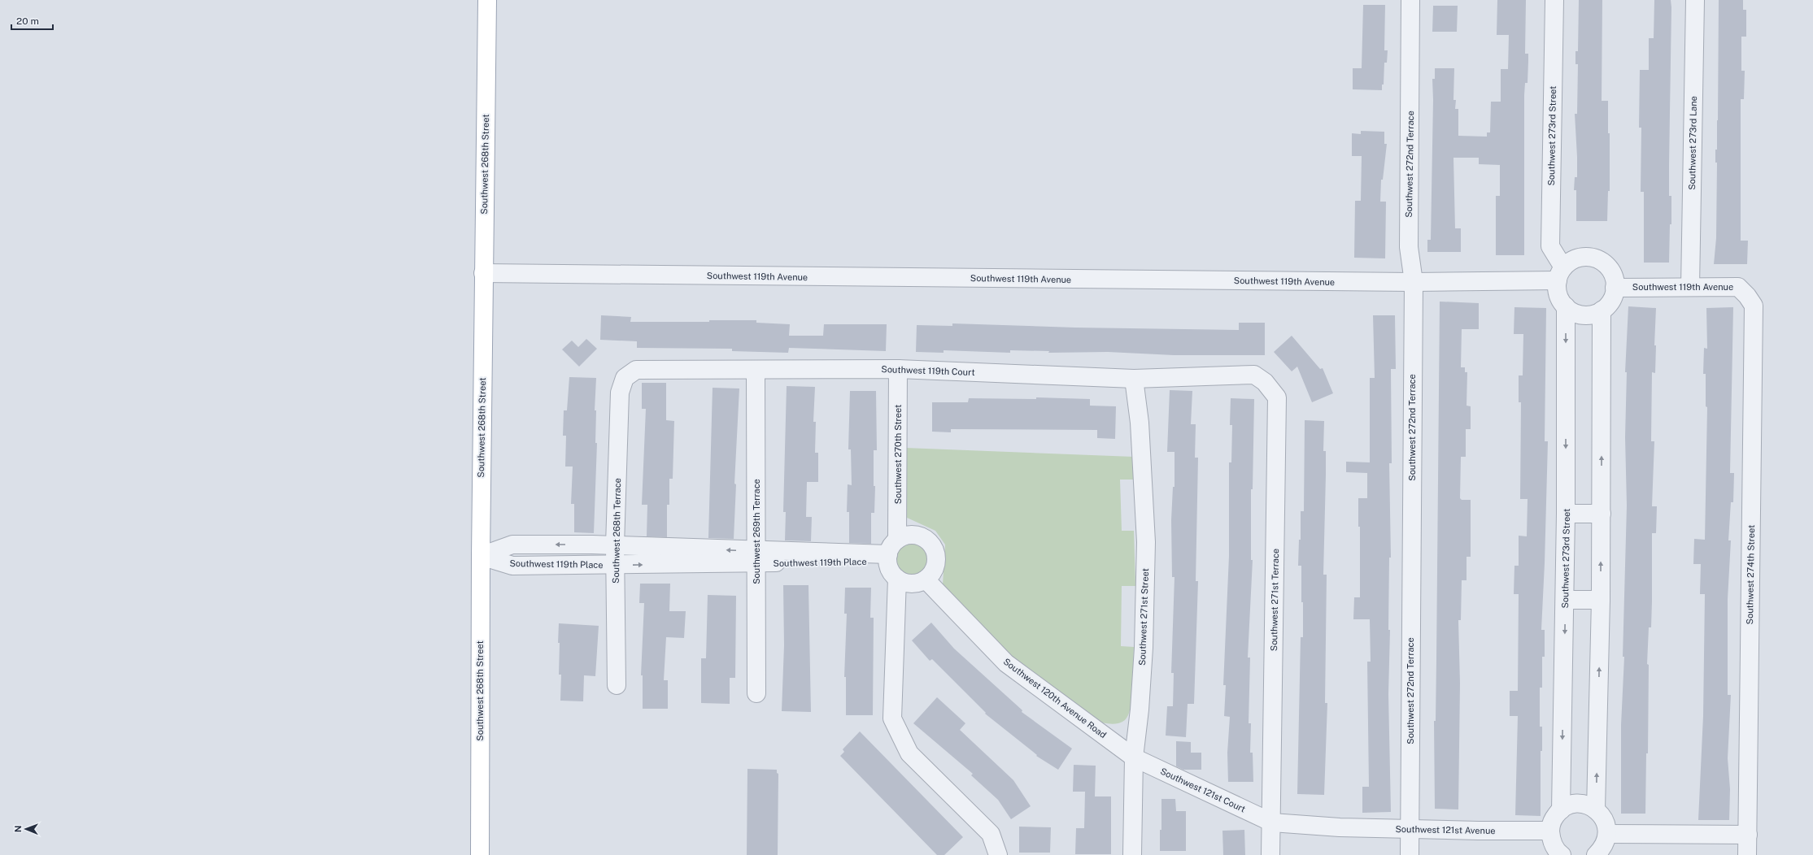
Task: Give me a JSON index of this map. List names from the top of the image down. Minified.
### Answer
{"streets":{"main road":["Southwest 268th Street"],"street":["Southwest 273rd Street","Southwest 273rd Lane","Southwest 272nd Terrace","Southwest 119th Avenue","Southwest 119th Court","Southwest 270th Street","Southwest 268th Terrace","Southwest 269th Terrace","Southwest 119th Place","Southwest 274th Street","Southwest 271st Terrace","Southwest 271st Street","Southwest 120th Avenue Road","Southwest 121st Court","Southwest 121st Avenue"]},"crossings":[["Southwest 273rd Street","Southwest 119th Avenue"],["Southwest 273rd Lane","Southwest 119th Avenue"],["Southwest 268th Street","Southwest 119th Avenue"],["Southwest 268th Street","Southwest 119th Place"],["Southwest 272nd Terrace","Southwest 119th Avenue"],["Southwest 272nd Terrace","Southwest 121st Avenue"],["Southwest 119th Avenue","Southwest 274th Street"],["Southwest 119th Court","Southwest 270th Street"],["Southwest 119th Court","Southwest 268th Terrace"],["Southwest 119th Court","Southwest 269th Terrace"],["Southwest 119th Court","Southwest 271st Terrace"],["Southwest 119th Court","Southwest 271st Street"],["Southwest 270th Street","Southwest 119th Place"],["Southwest 270th Street","Southwest 120th Avenue Road"],["Southwest 268th Terrace","Southwest 119th Place"],["Southwest 269th Terrace","Southwest 119th Place"],["Southwest 119th Place","Southwest 120th Avenue Road"],["Southwest 271st Terrace","Southwest 121st Court"],["Southwest 271st Terrace","Southwest 121st Avenue"],["Southwest 271st Street","Southwest 120th Avenue Road"],["Southwest 271st Street","Southwest 121st Court"],["Southwest 120th Avenue Road","Southwest 121st Court"],["Southwest 121st Court","Southwest 121st Avenue"]],"scale_bar":"20 m","north":"left"}
